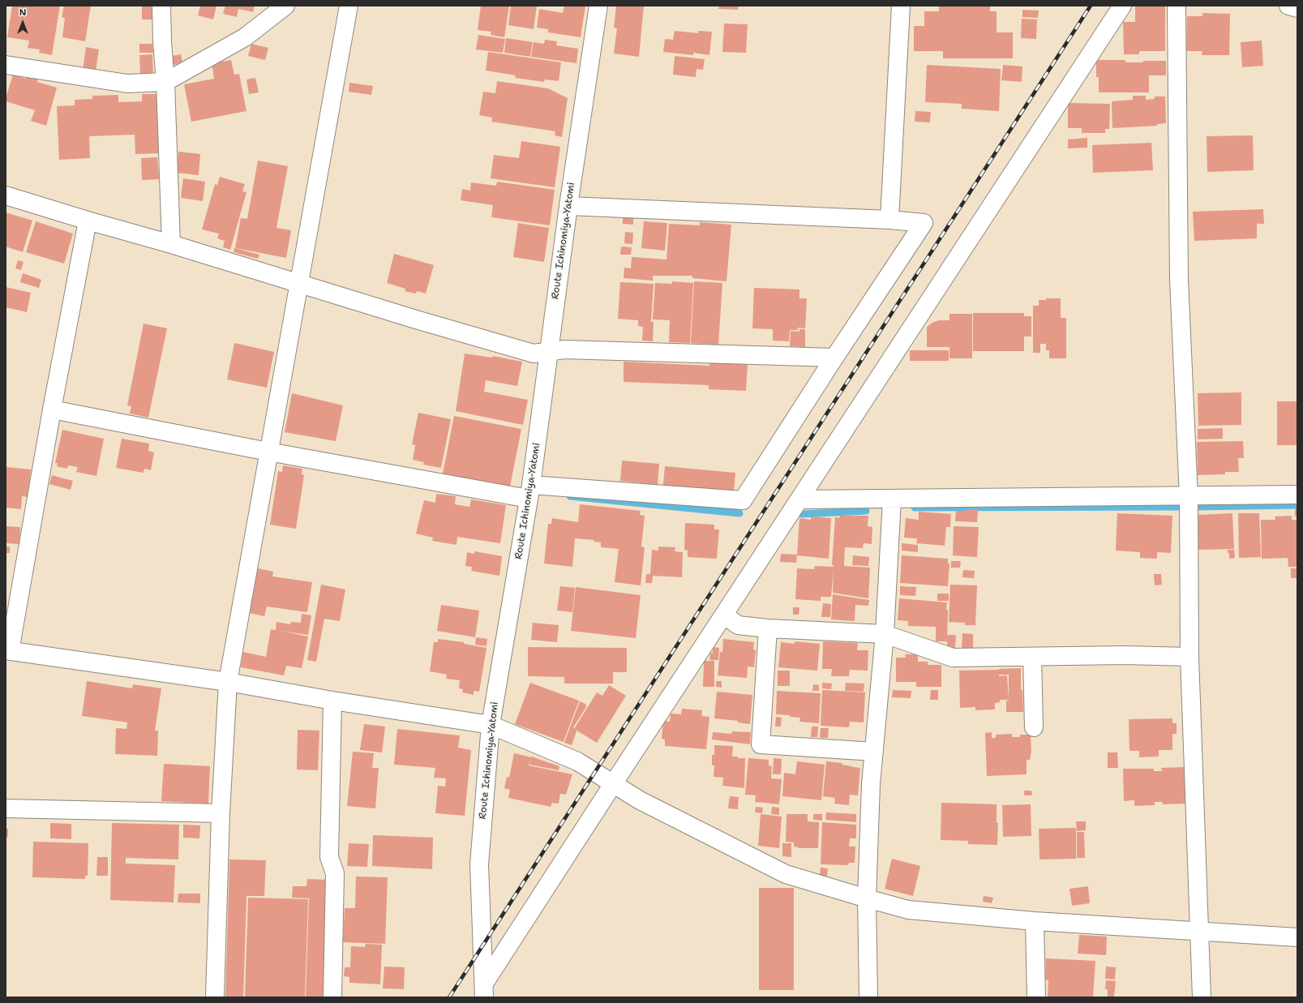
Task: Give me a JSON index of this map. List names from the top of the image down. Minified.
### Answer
{"streets":{"street":["Route Ichinomiya-Yatomi"]},"north":"top"}
